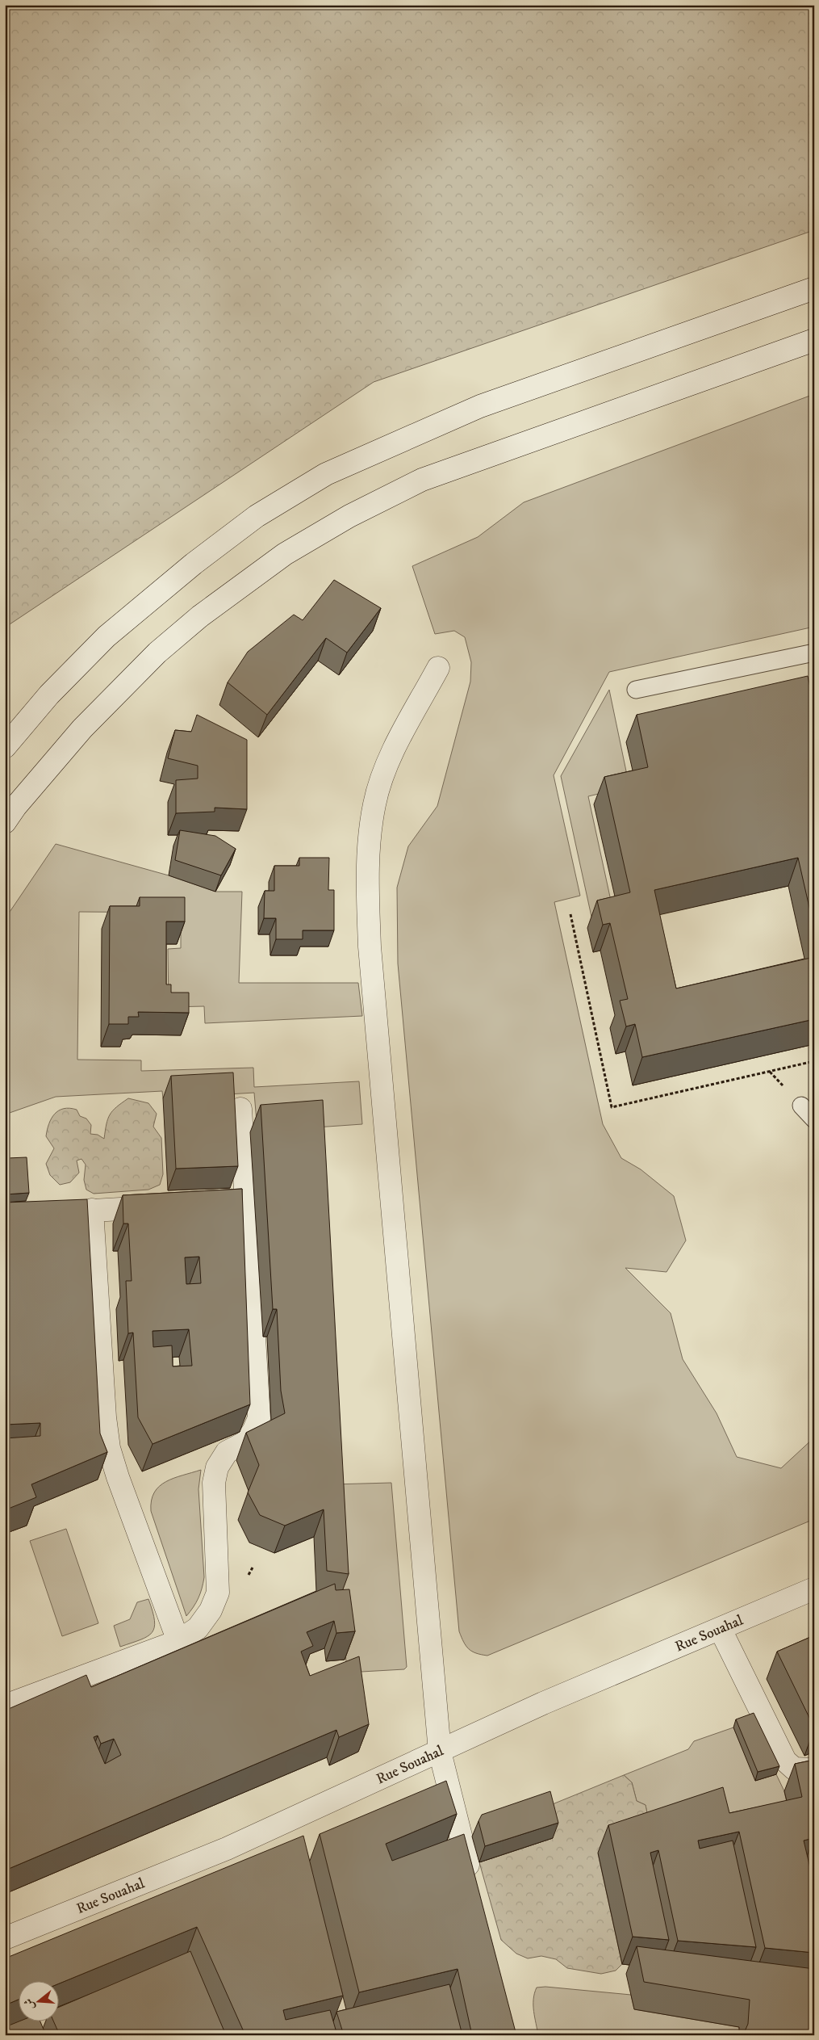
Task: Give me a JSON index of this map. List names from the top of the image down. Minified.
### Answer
{"streets":{"street":["Rue Souahal"]},"north":"left"}
